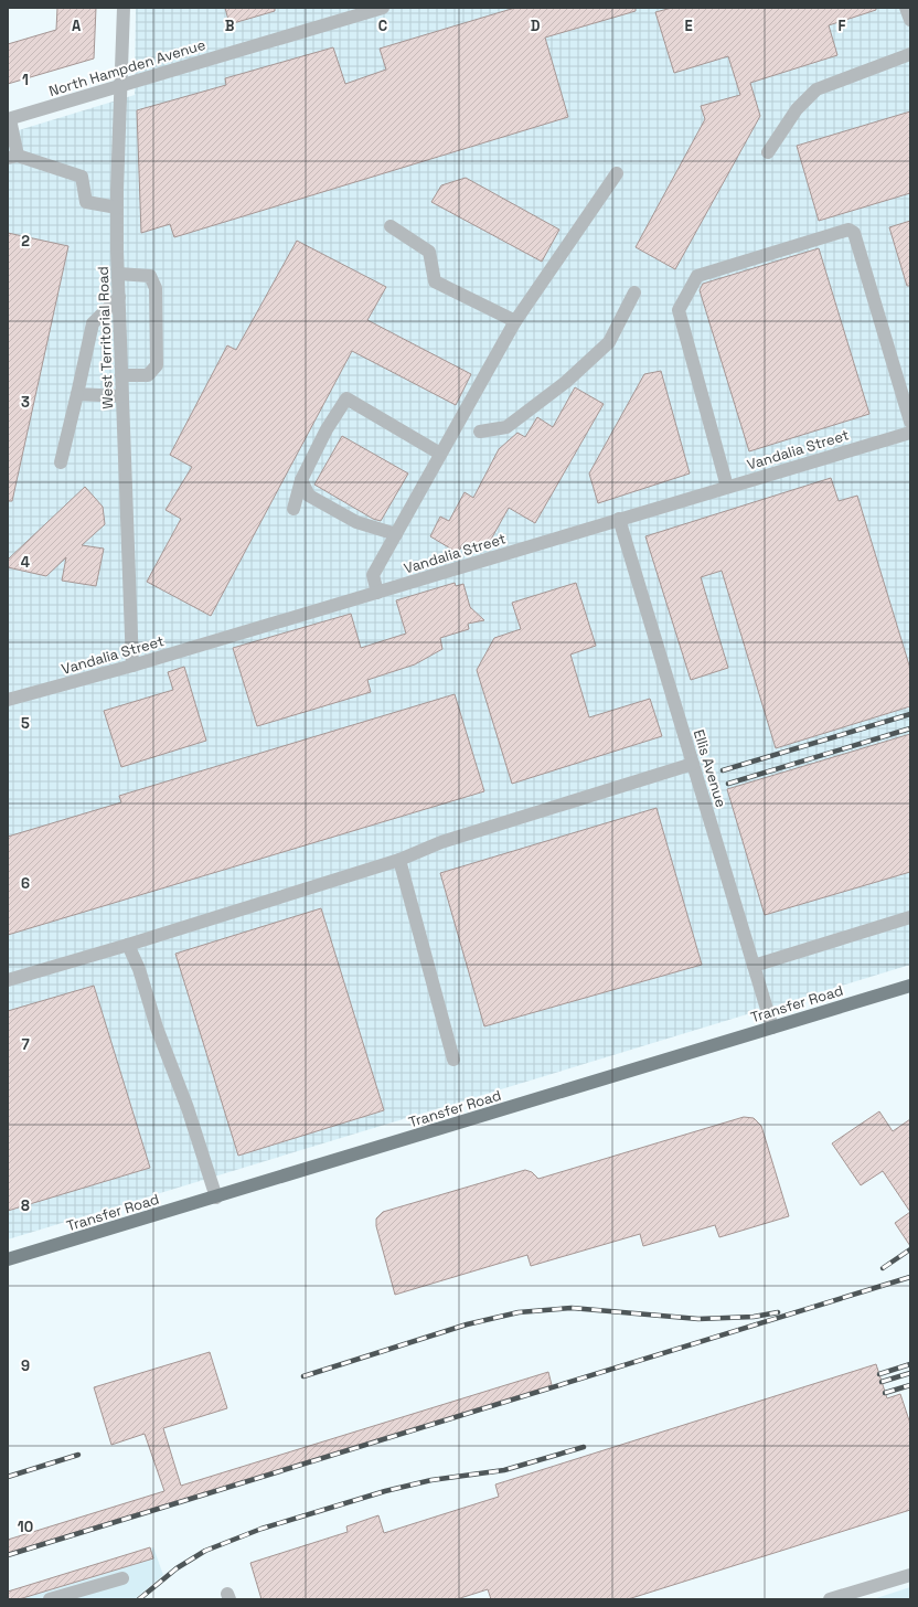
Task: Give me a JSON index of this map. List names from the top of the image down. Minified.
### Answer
{"streets":{"main road":["Transfer Road"],"street":["North Hampden Avenue","West Territorial Road","Vandalia Street","Ellis Avenue"]},"crossings":[["North Hampden Avenue","West Territorial Road"],["West Territorial Road","Vandalia Street"],["Vandalia Street","Ellis Avenue"],["Ellis Avenue","Transfer Road"]],"grid":{"columns":["A","B","C","D","E","F"],"rows":["1","2","3","4","5","6","7","8","9","10"]}}
